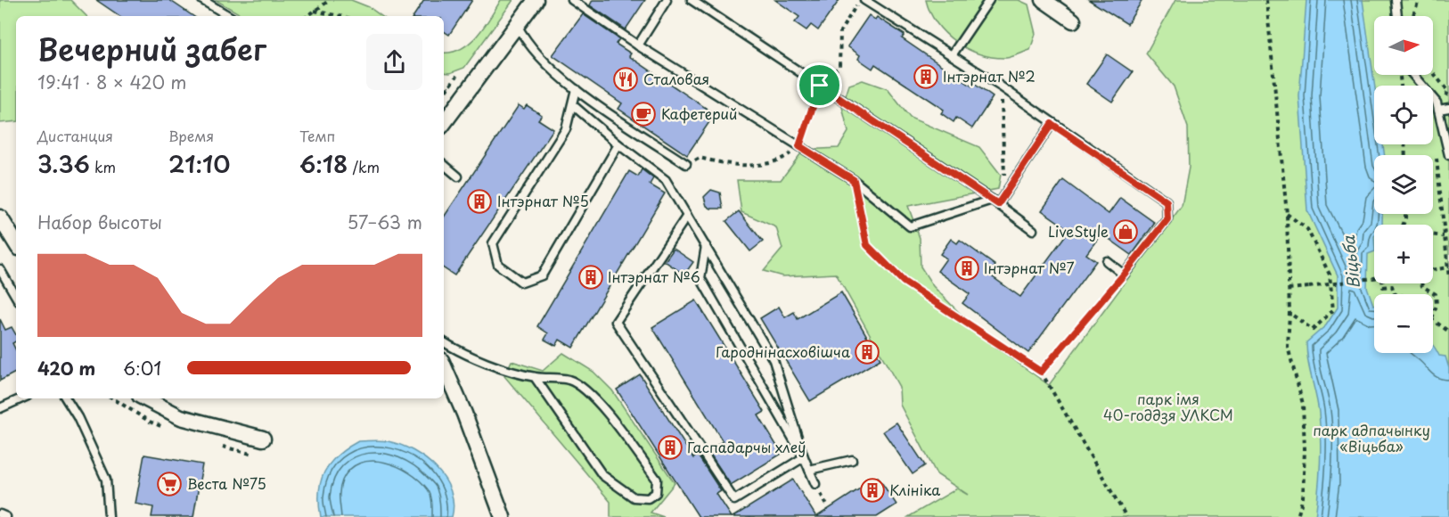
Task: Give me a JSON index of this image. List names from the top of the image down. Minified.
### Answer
{"water":["Віцьба"],"parks":["парк імя 40-годдзя УЛКСМ","парк адпачынку «Віцьба»"],"places":{"building":["Інтэрнат №2","Інтэрнат №5","Інтэрнат №7","Інтэрнат №6","Гароднінасховішча","Гаспадарчы хлеў","Клініка"],"restaurant":["Сталовая"],"cafe":["Кафетерий"],"shop":["LiveStyle"],"supermarket":["Веста №75"]},"north":"right","page":{"map_buttons":["+","−"],"heading":["Вечерний забег","19:41 · 8 × 420 m"],"stats":[["Дистанция","3.36 km"],["Время","21:10"],["Темп","6:18 /km"]],"chart":["Набор высоты","57–63 m"],"list":[{"name":"420 m","note":"6:01"}]}}
